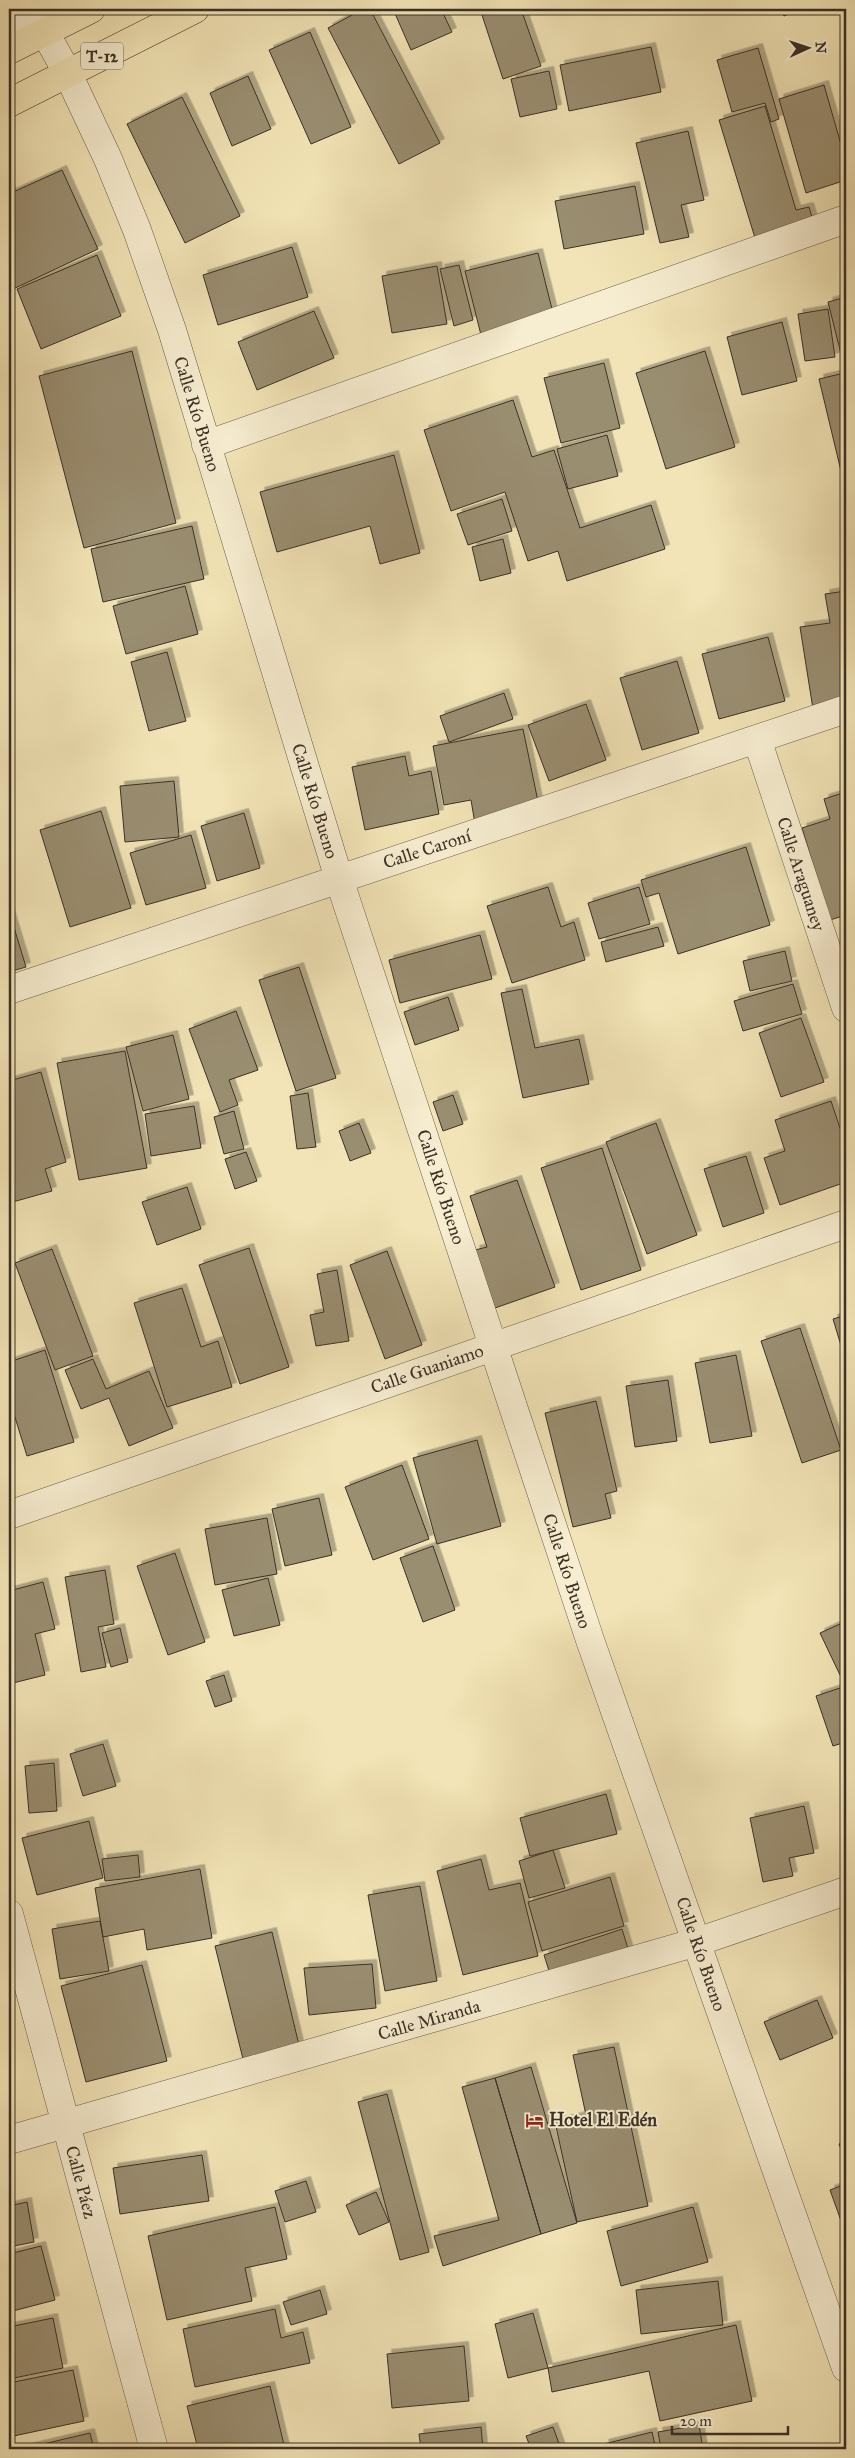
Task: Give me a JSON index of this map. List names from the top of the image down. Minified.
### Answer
{"streets":{"highway":["T-12"],"street":["Calle Río Bueno","Calle Caroní","Calle Araguaney","Calle Guaniamo","Calle Miranda","Calle Páez"]},"crossings":[["T-12","Calle Río Bueno"],["Calle Río Bueno","Calle Caroní"],["Calle Río Bueno","Calle Guaniamo"],["Calle Río Bueno","Calle Miranda"],["Calle Caroní","Calle Araguaney"],["Calle Miranda","Calle Páez"]],"places":{"hotel":["Hotel El Edén"]},"scale_bar":"20 m","north":"right"}
